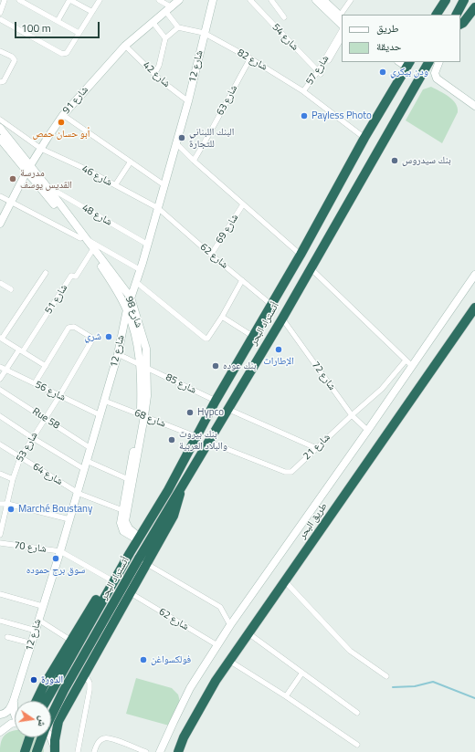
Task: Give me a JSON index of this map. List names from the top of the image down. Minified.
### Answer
{"streets":{"highway":["أتستراد البحر","طريق البحر"],"street":["شارع 54","شارع 82","شارع 12","شارع 57","شارع 42","شارع 91","شارع 63","شارع 46","شارع 48","شارع 69","شارع 62","شارع 51","شارع 98","شارع 72","شارع 85","شارع 56","Rue 58","شارع 68","شارع 53","شارع 21","شارع 64","شارع 70"]},"crossings":[["شارع 54","شارع 57"],["شارع 82","شارع 12"],["شارع 82","شارع 57"],["شارع 82","شارع 63"],["شارع 82","أتستراد البحر"],["شارع 12","شارع 42"],["شارع 12","شارع 46"],["شارع 12","شارع 48"],["شارع 12","شارع 62"],["شارع 12","شارع 98"],["شارع 12","شارع 56"],["شارع 12","Rue 58"],["شارع 12","شارع 68"],["شارع 12","شارع 64"],["شارع 12","شارع 70"],["شارع 42","شارع 91"],["شارع 91","شارع 46"],["شارع 91","شارع 98"],["شارع 46","شارع 62"],["شارع 48","شارع 98"],["شارع 69","شارع 62"],["شارع 62","أتستراد البحر"],["شارع 51","شارع 98"],["شارع 98","شارع 85"],["شارع 98","شارع 68"],["شارع 98","شارع 64"],["أتستراد البحر","شارع 72"],["أتستراد البحر","شارع 85"],["أتستراد البحر","شارع 68"],["أتستراد البحر","شارع 21"],["شارع 72","شارع 21"],["شارع 56","شارع 53"],["Rue 58","شارع 53"],["شارع 53","شارع 64"]],"places":["ودن بيكري","Payless Photo","أبو حسان حمص","البنك اللبناني للتجارة","بنك سيدروس","مدرسة القديس يوسف","شري","الإطارات","بنك عوده","Hypco","بنك بيروت والبلاد العربية","Marché Boustany","سوق برج حموده","فولكسواغن","الدورة"],"legend":["طريق","حديقة"],"scale_bar":"100 m","north":"right"}
